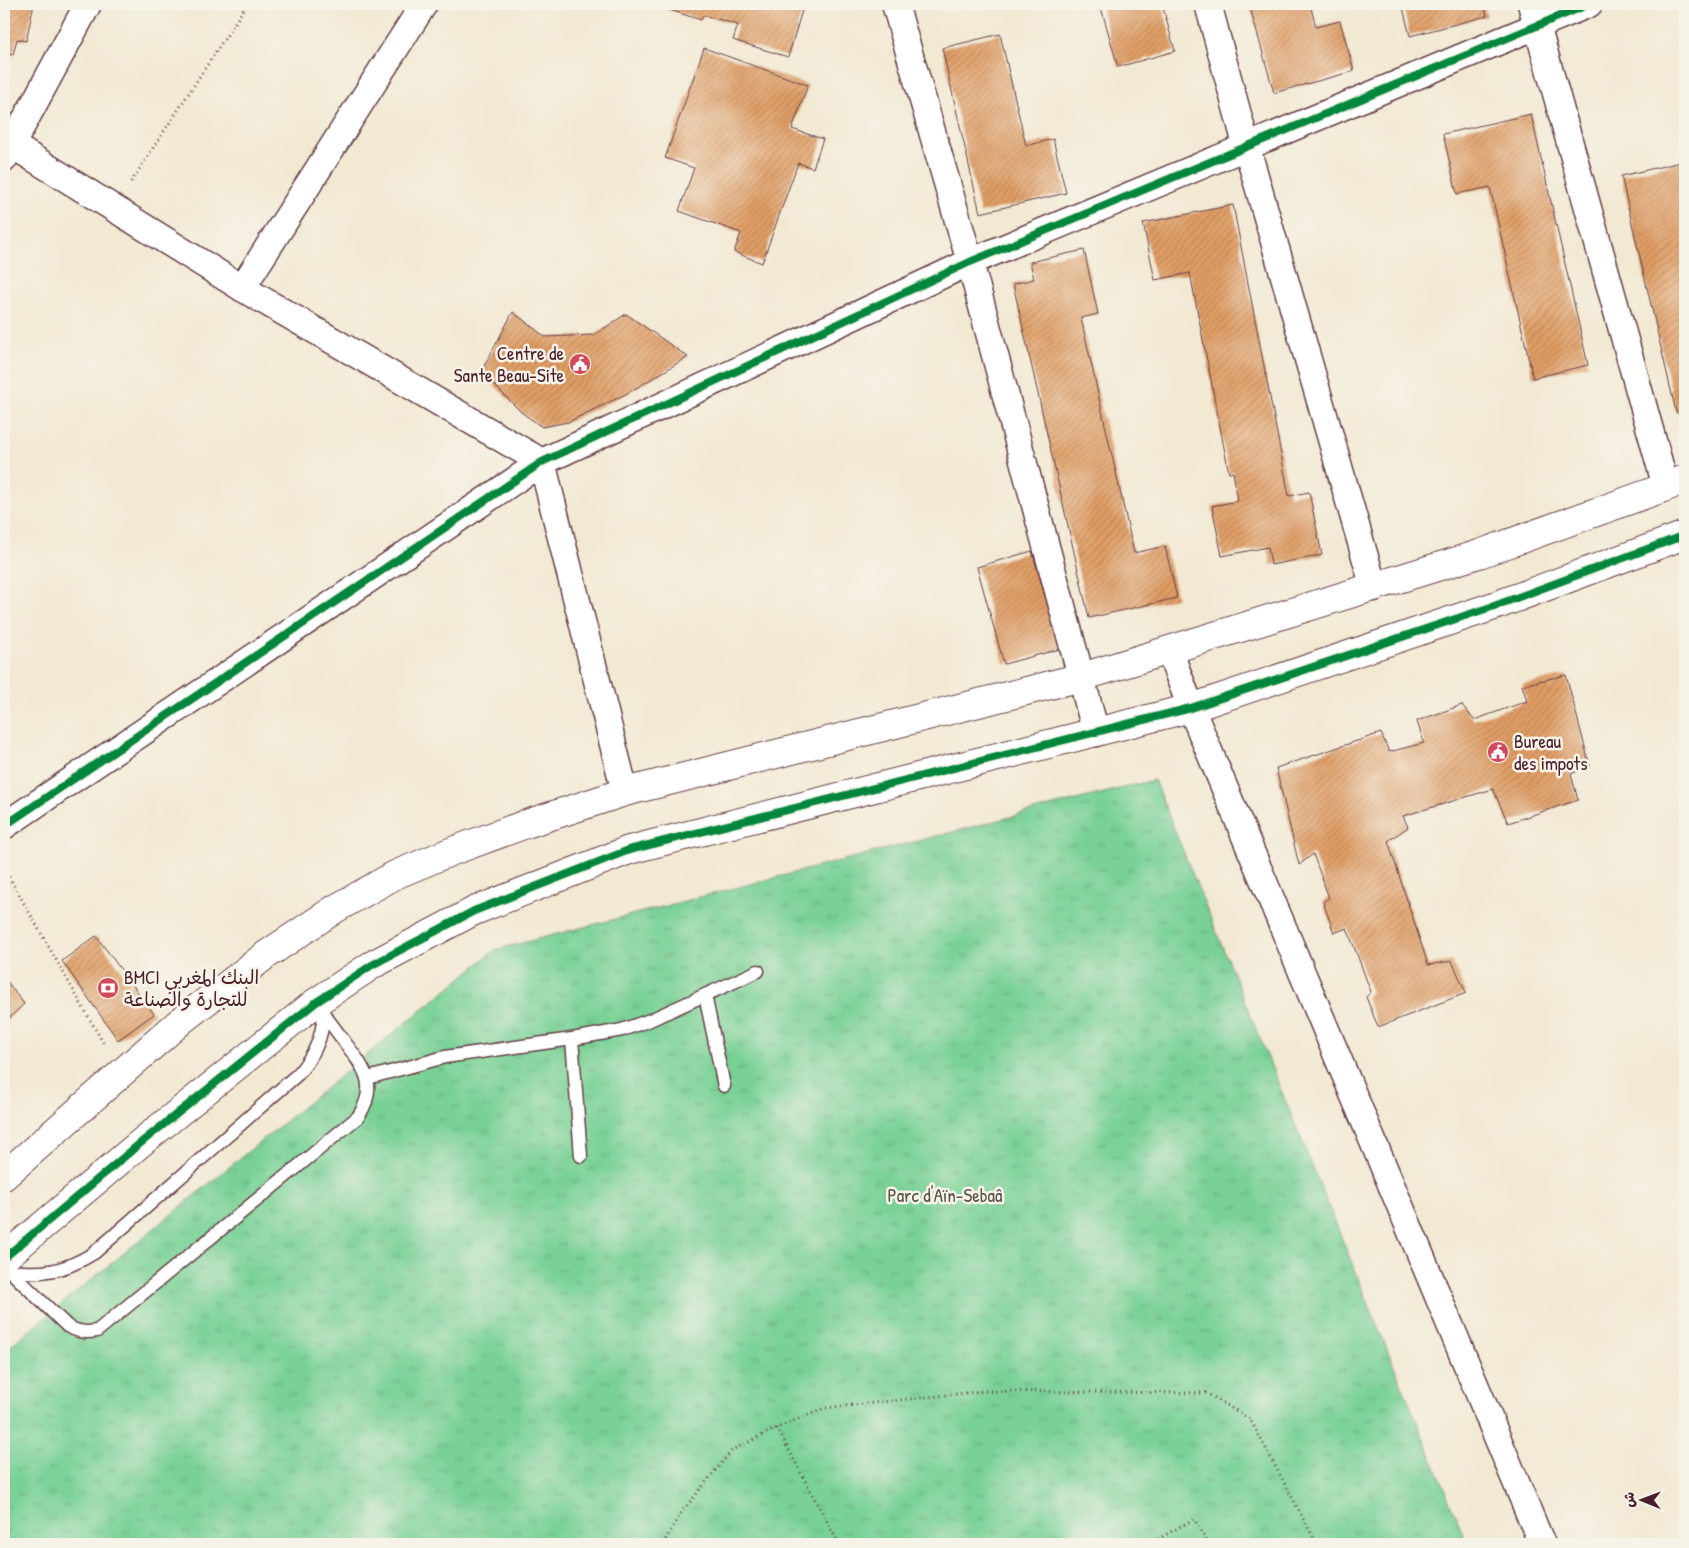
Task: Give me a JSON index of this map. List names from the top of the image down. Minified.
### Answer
{"parks":["Parc d'Aïn-Sebaâ"],"places":{"public building":["Centre de Sante Beau-Site","Bureau des impots"],"bank":["BMCI البنك المغربي للتجارة والصناعة"]},"north":"left"}
